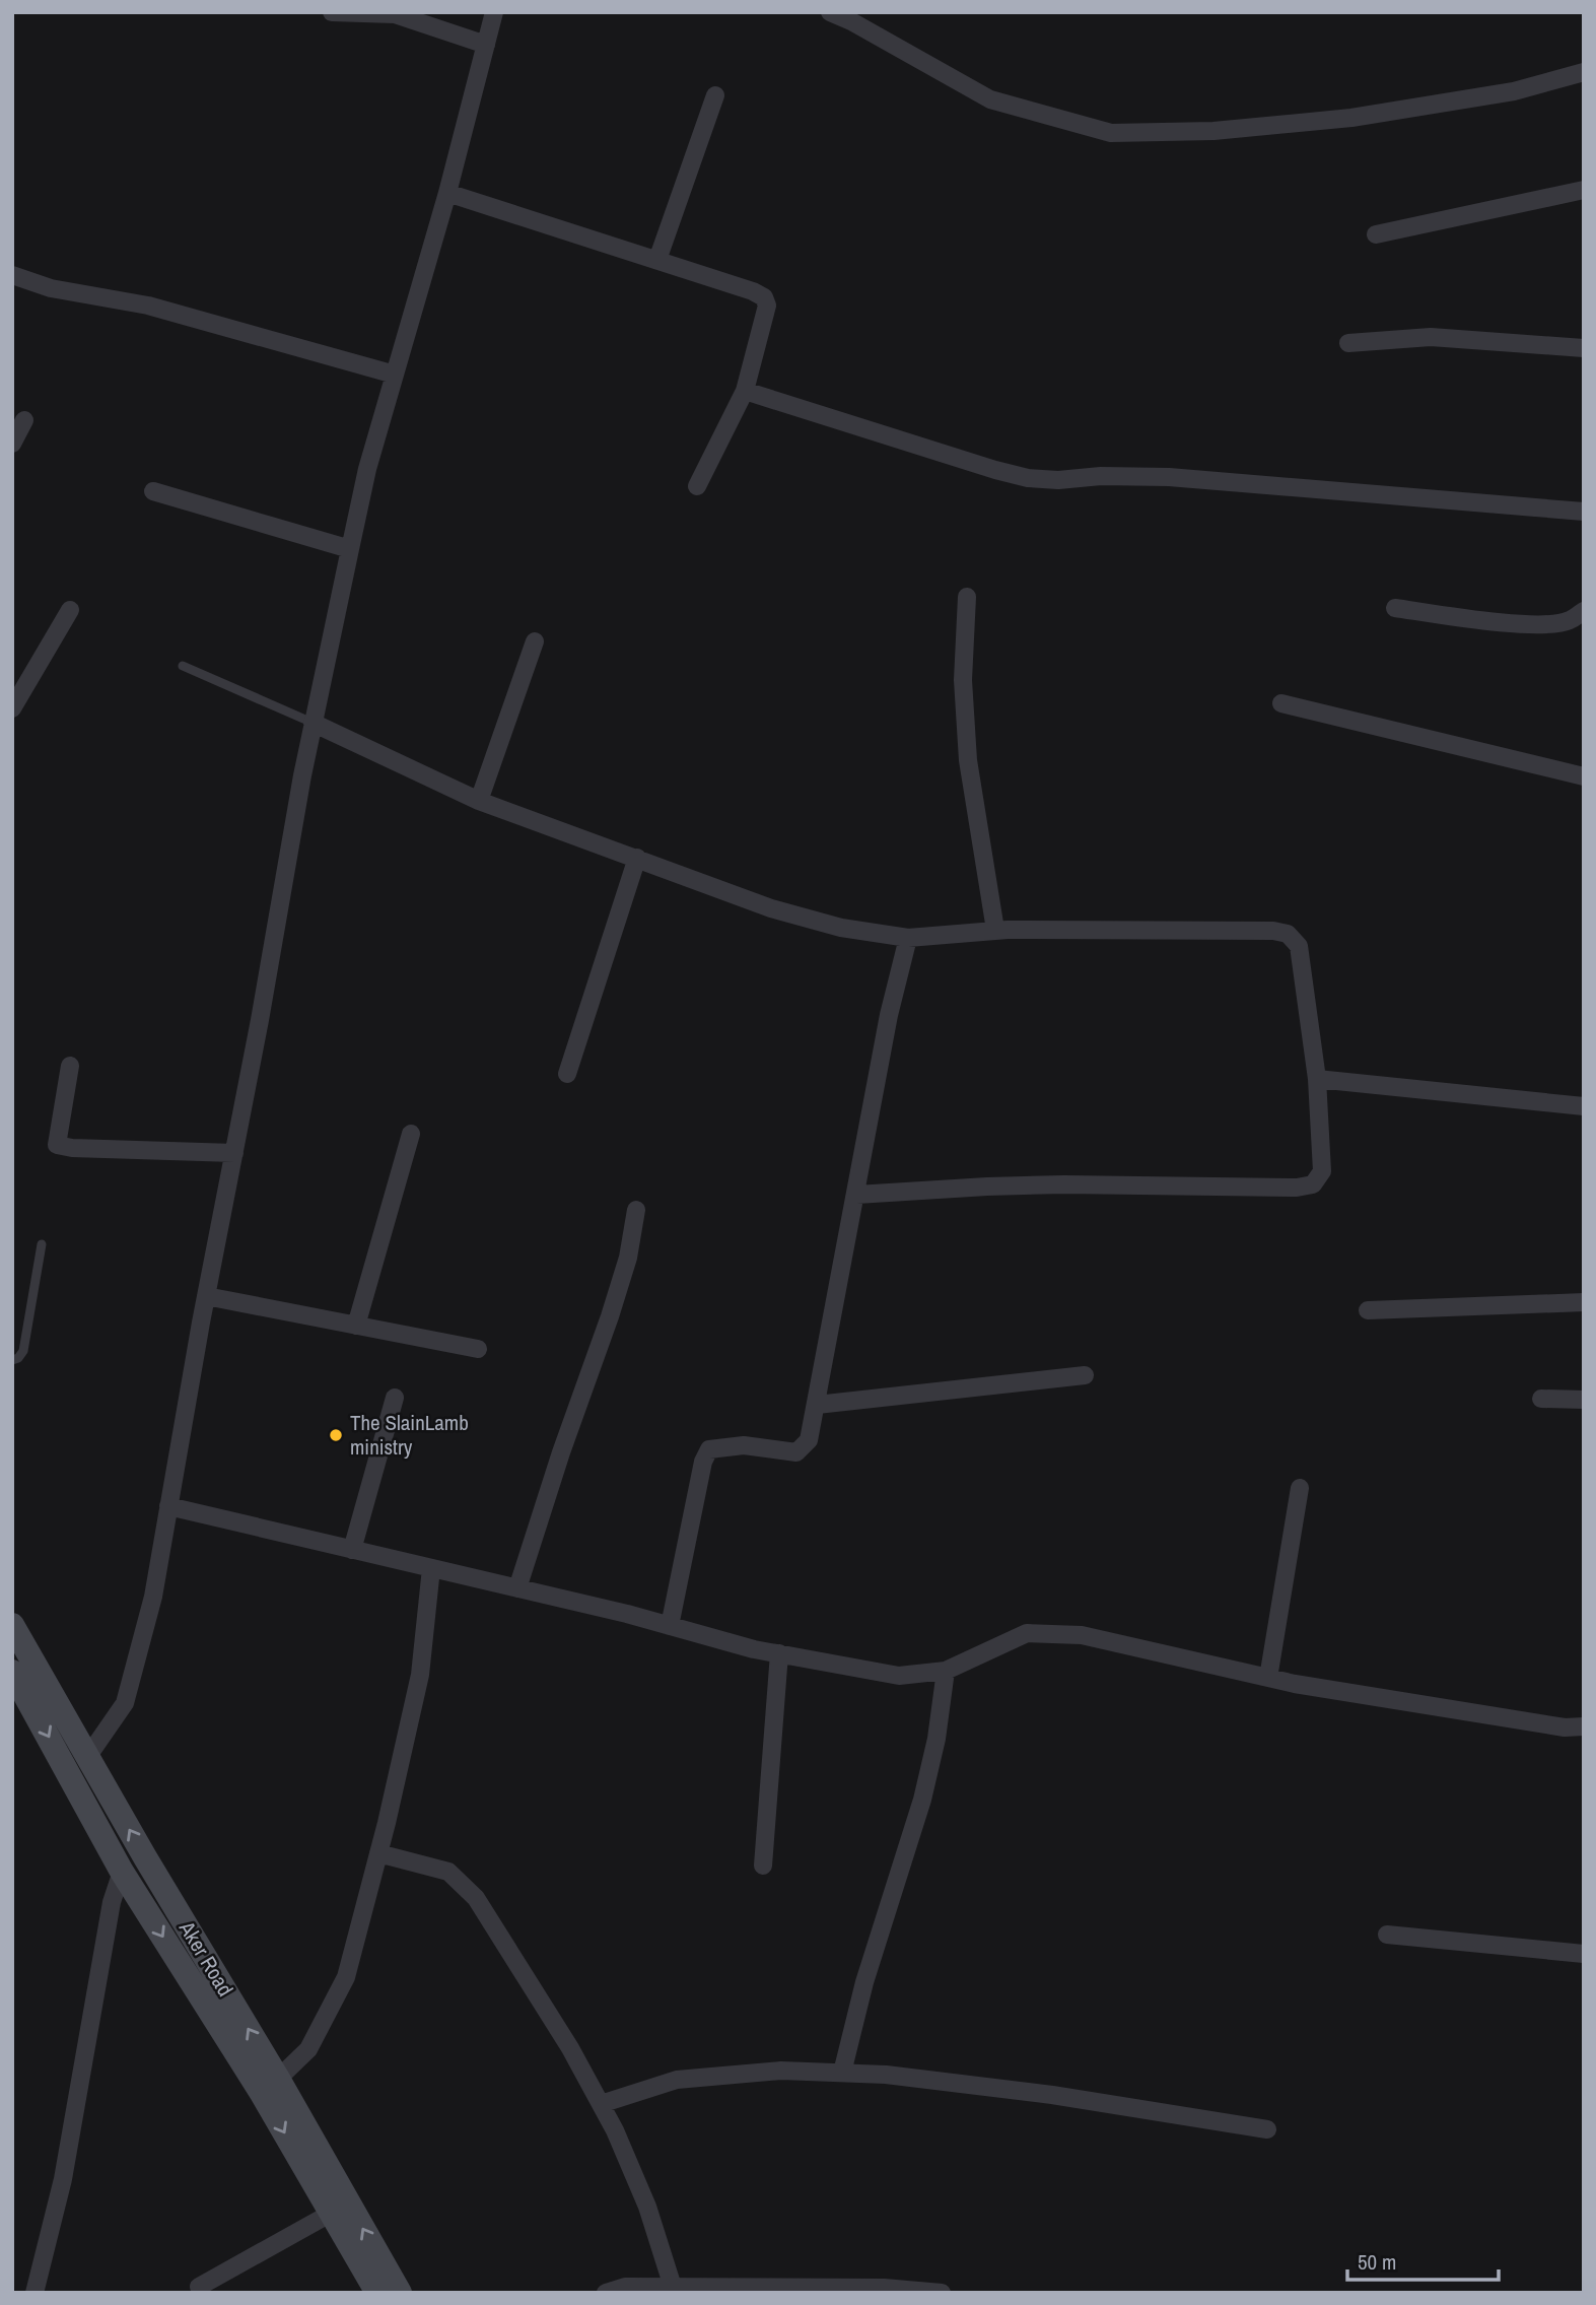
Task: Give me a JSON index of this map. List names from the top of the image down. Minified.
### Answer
{"streets":{"street":["Aker Road"]},"places":["The SlainLamb ministry"],"scale_bar":"50 m"}
